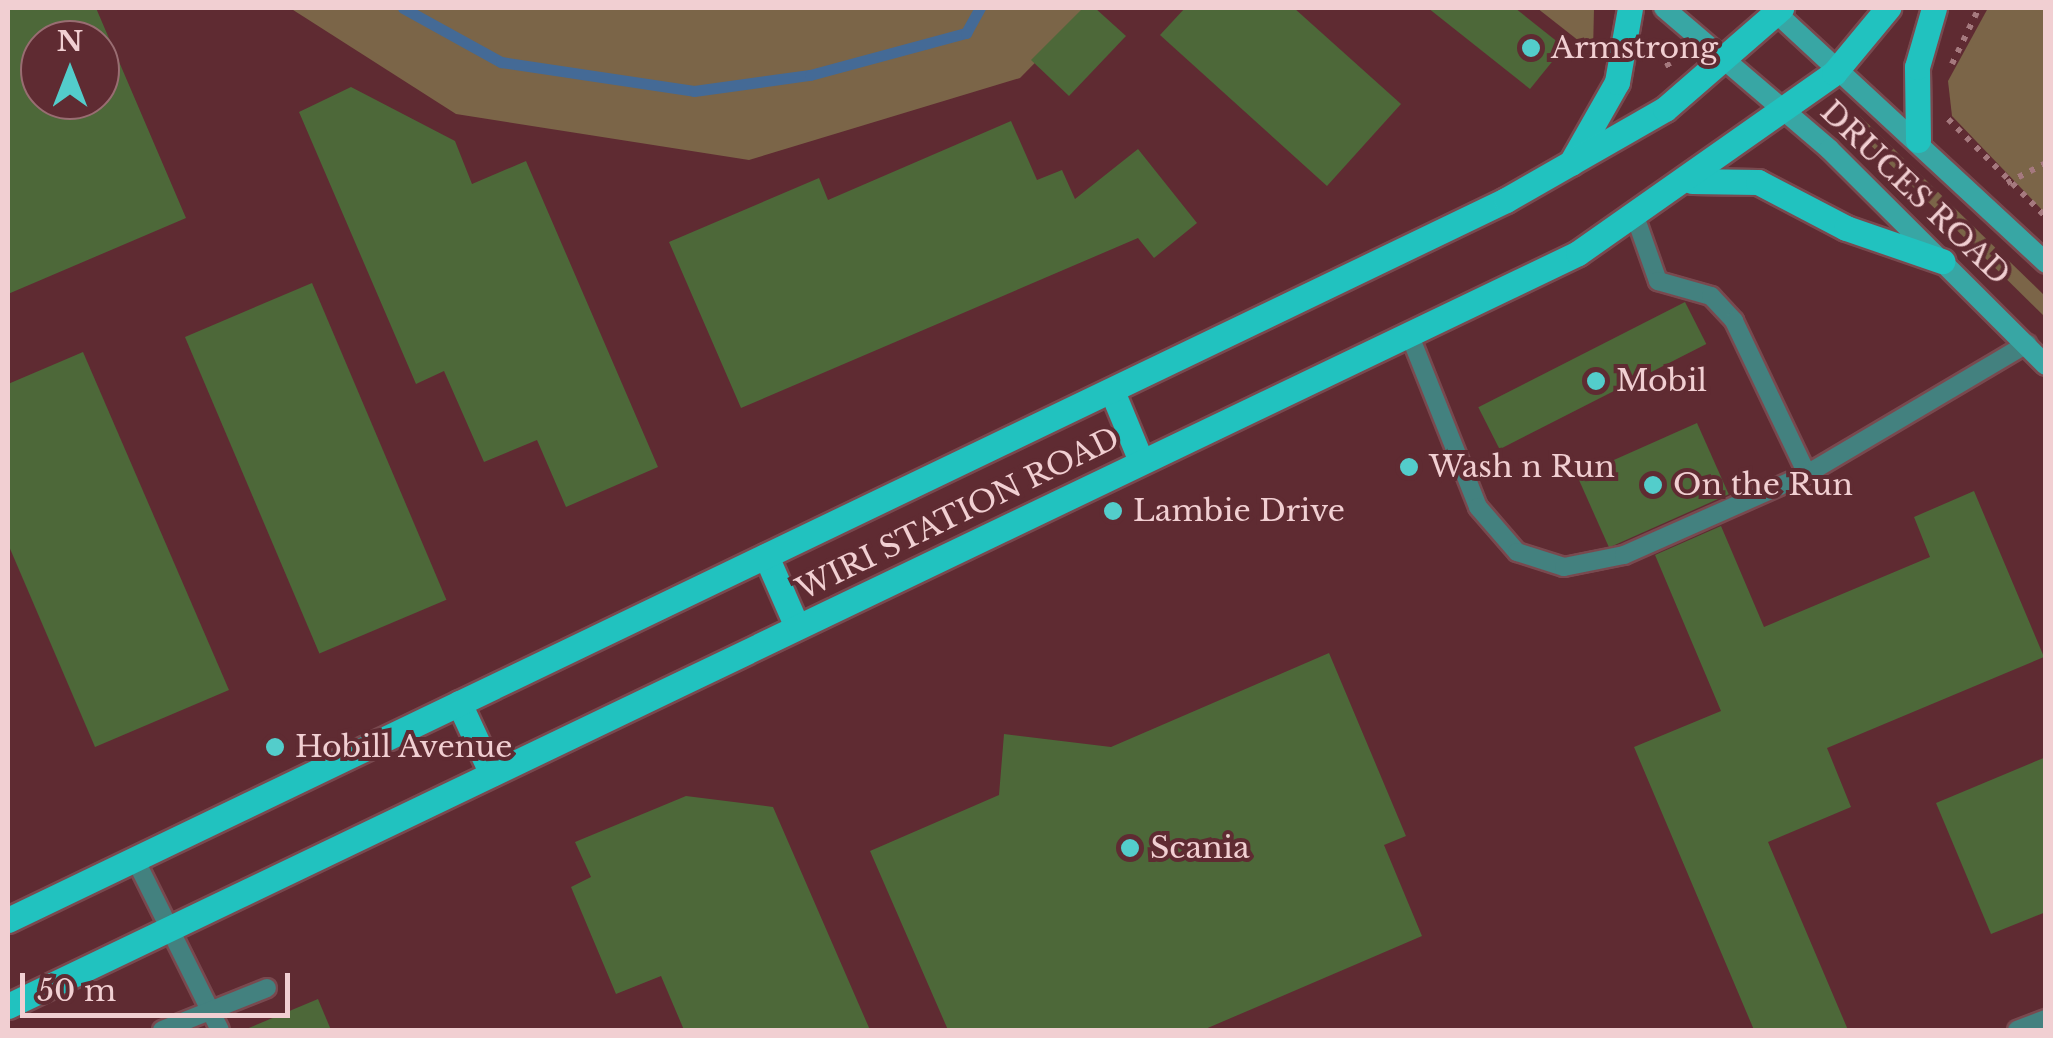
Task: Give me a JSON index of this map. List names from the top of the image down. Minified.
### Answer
{"streets":{"main road":["DRUCES ROAD","WIRI STATION ROAD"]},"crossings":[["DRUCES ROAD","WIRI STATION ROAD"]],"places":["Armstrong","Mobil","Wash n Run","On the Run","Lambie Drive","Hobill Avenue","Scania"],"scale_bar":"50 m","north":"top"}
